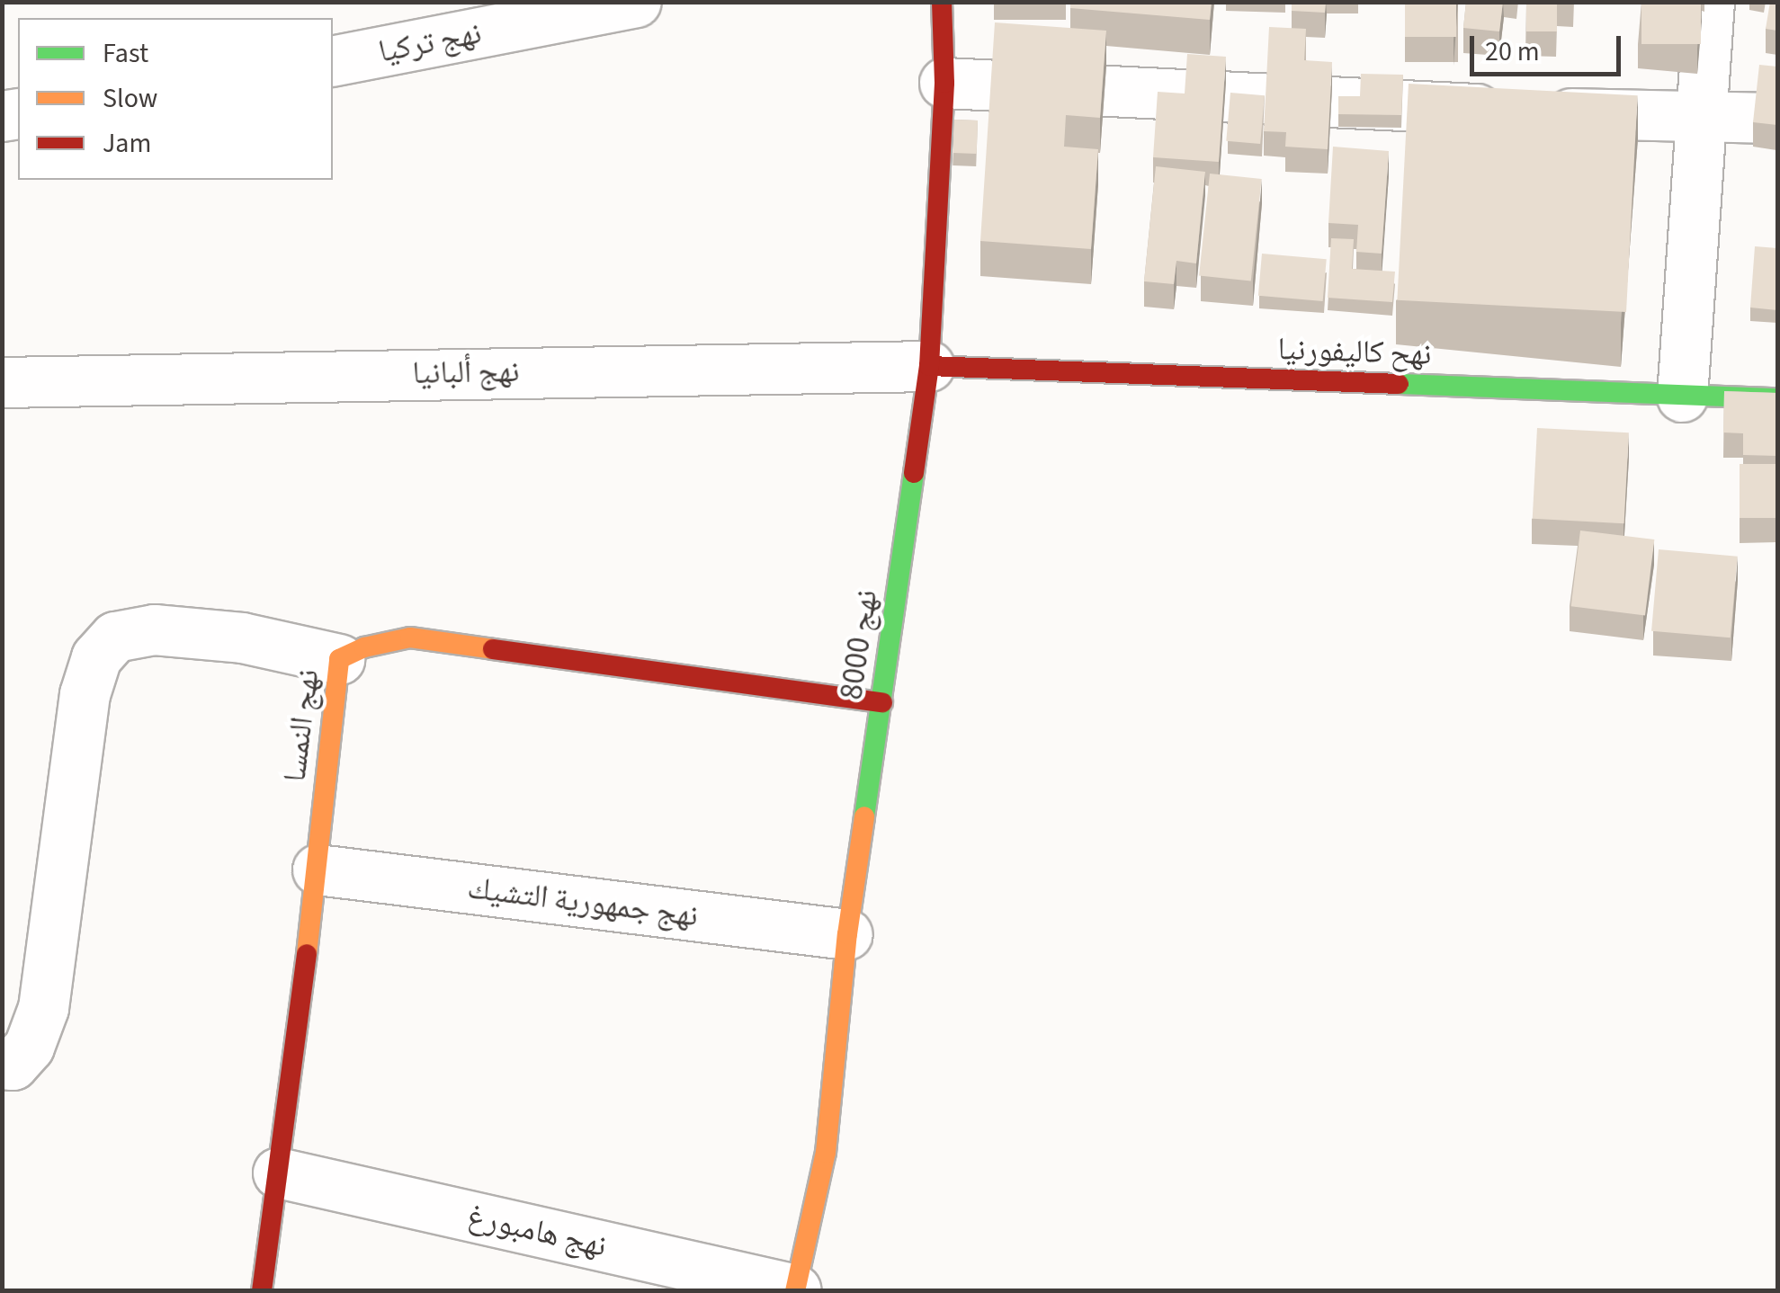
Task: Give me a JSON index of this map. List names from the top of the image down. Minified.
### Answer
{"streets":{"street":["نهج تركيا","نهح كاليفورنيا","نهج ألبانيا","نهج 8000","نهج النمسا","نهج جمهورية التشيك","نهج هامبورغ"]},"crossings":[["نهح كاليفورنيا","نهج ألبانيا"],["نهح كاليفورنيا","نهج 8000"],["نهج ألبانيا","نهج 8000"],["نهج 8000","نهج النمسا"],["نهج 8000","نهج جمهورية التشيك"],["نهج 8000","نهج هامبورغ"],["نهج النمسا","نهج جمهورية التشيك"],["نهج النمسا","نهج هامبورغ"]],"legend":["Fast","Slow","Jam"],"scale_bar":"20 m"}
